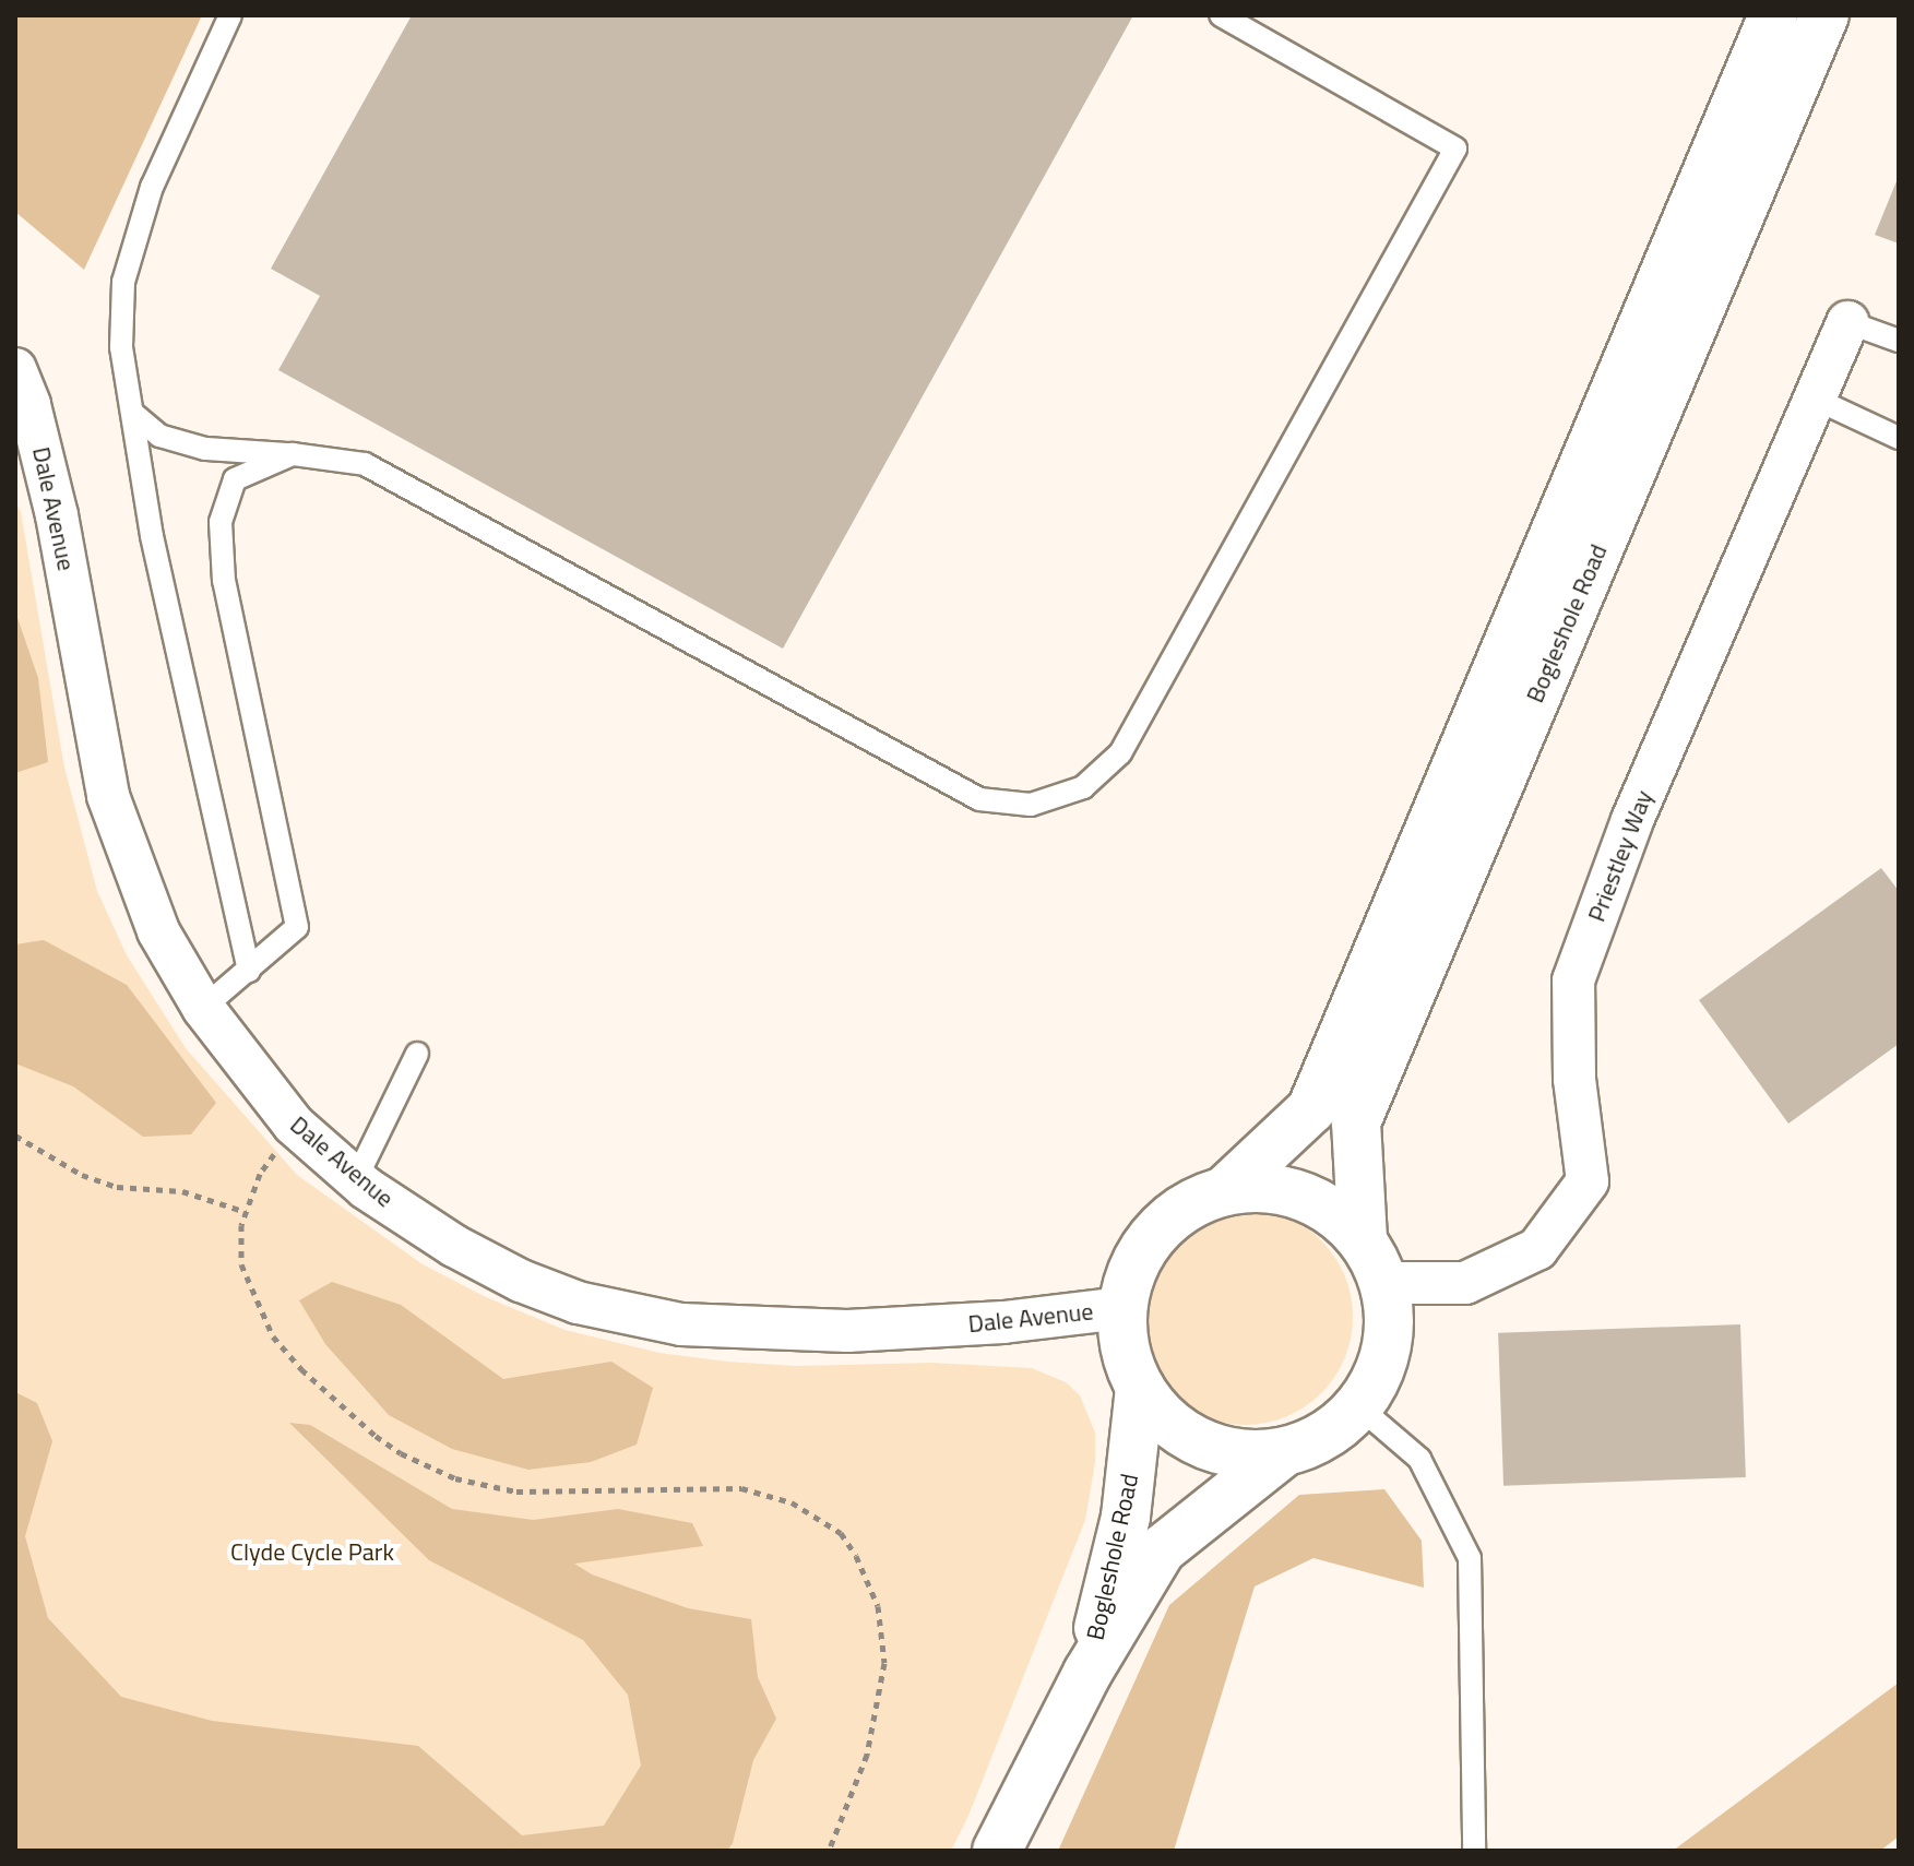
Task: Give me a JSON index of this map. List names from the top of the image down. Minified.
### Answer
{"streets":{"street":["Dale Avenue","Bogleshole Road","Priestley Way"]},"crossings":[["Dale Avenue","Bogleshole Road"],["Dale Avenue","Priestley Way"],["Bogleshole Road","Priestley Way"]],"parks":["Clyde Cycle Park"]}
